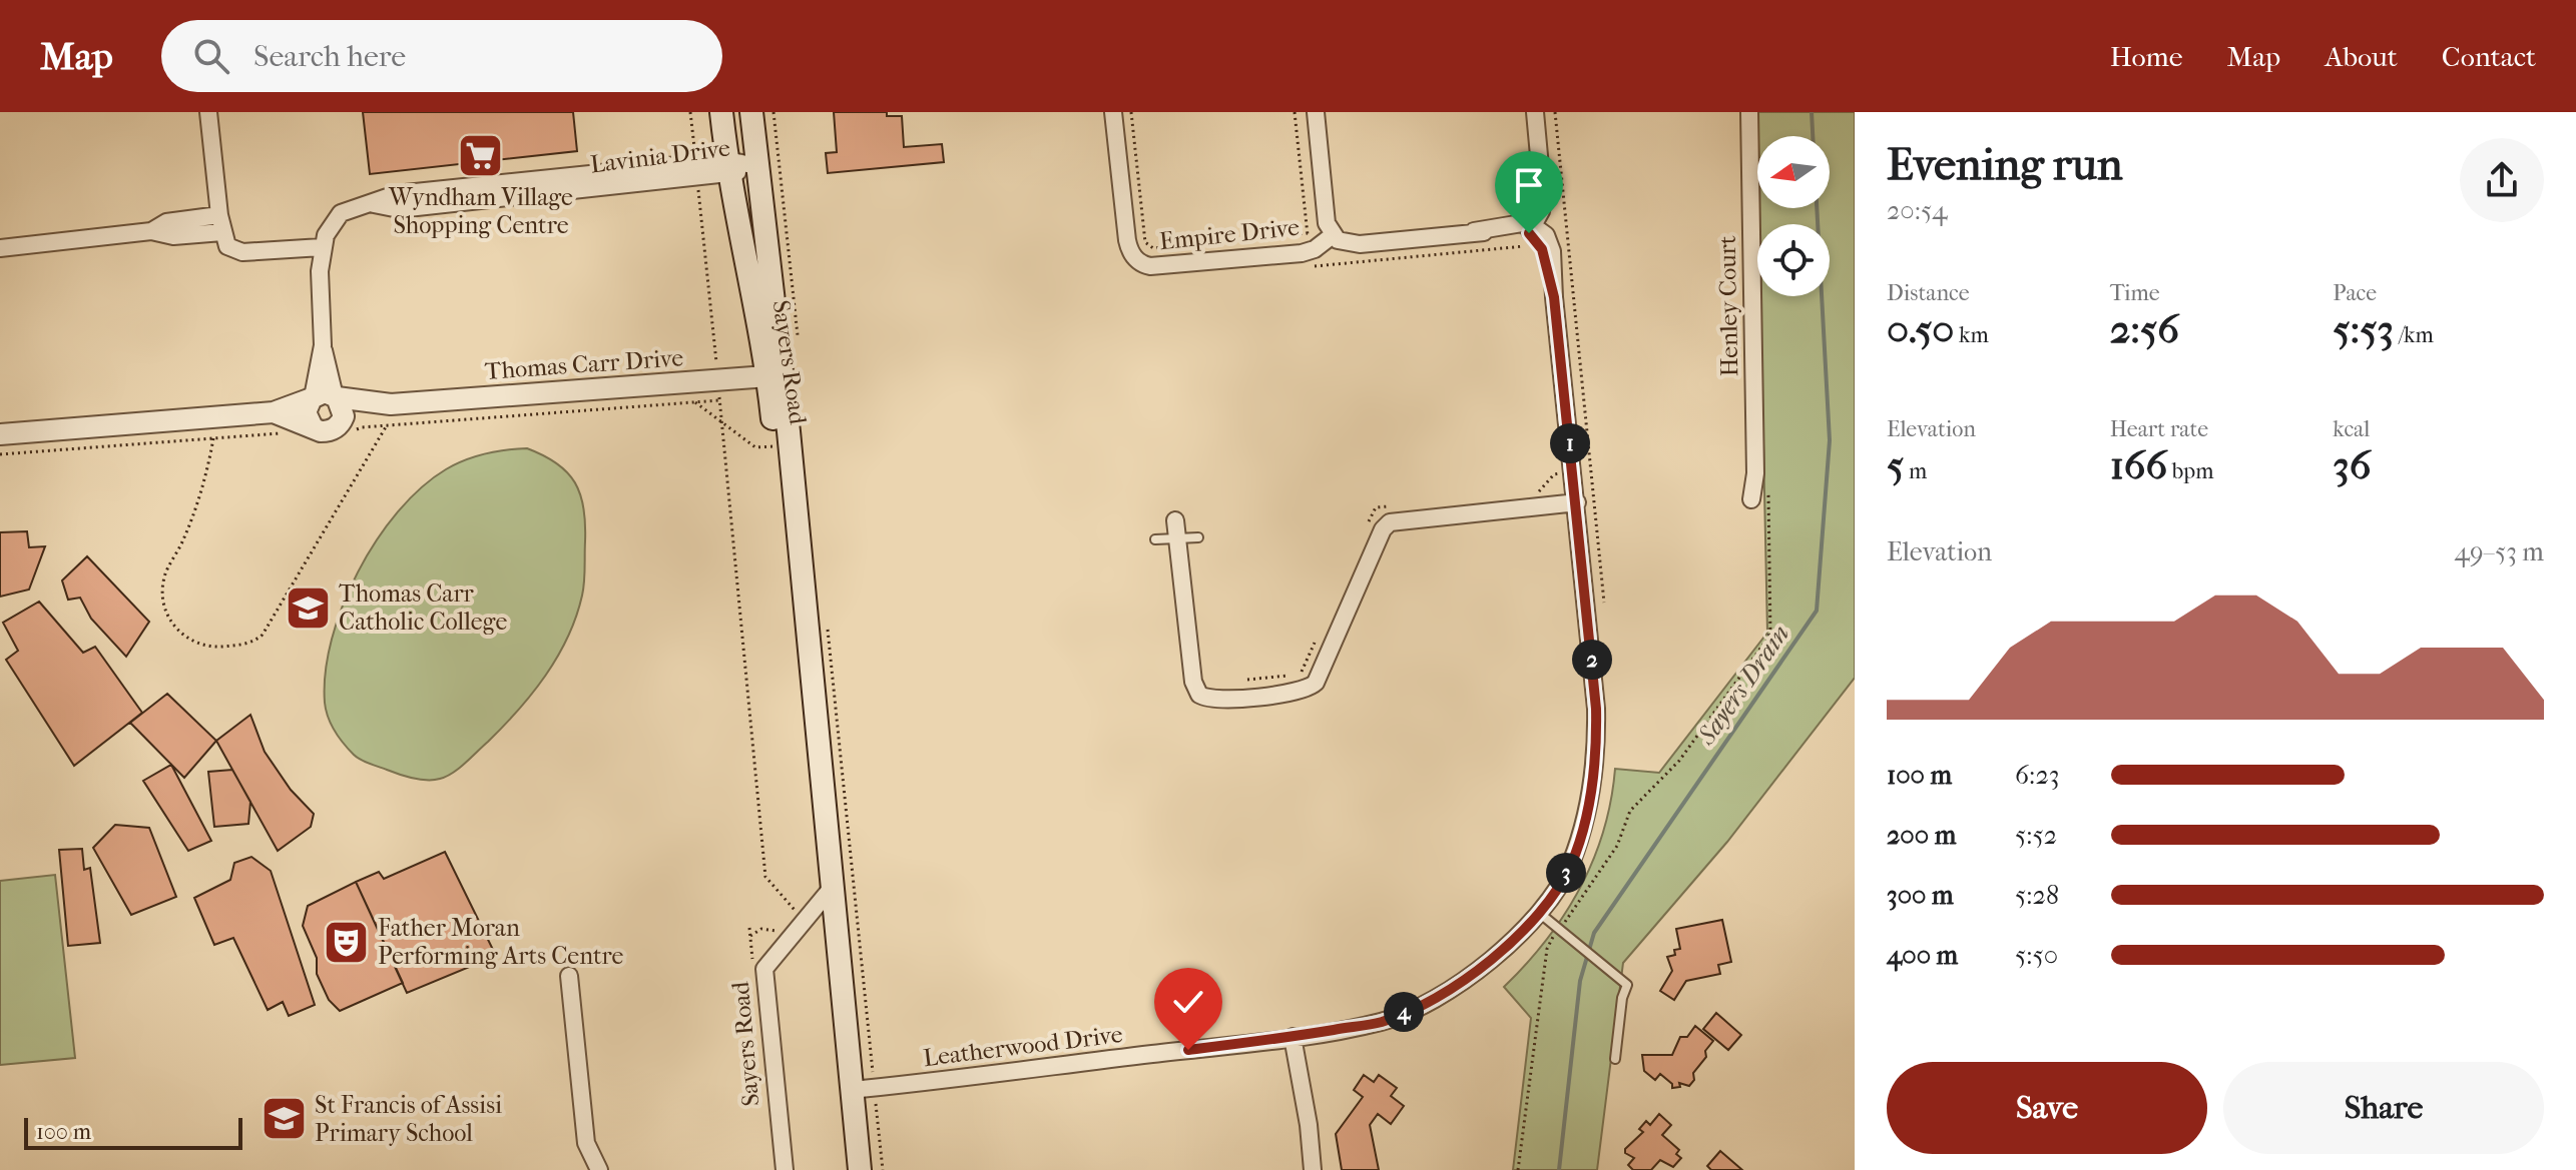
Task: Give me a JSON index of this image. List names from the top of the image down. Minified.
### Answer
{"streets":{"main road":["Sayers Road"],"street":["Lavinia Drive","Empire Drive","Henley Court","Thomas Carr Drive","Leatherwood Drive"]},"crossings":[["Lavinia Drive","Sayers Road"],["Lavinia Drive","Thomas Carr Drive"],["Sayers Road","Thomas Carr Drive"],["Sayers Road","Leatherwood Drive"]],"water":["Sayers Drain"],"places":{"supermarket":["Wyndham Village Shopping Centre"],"school or university":["Thomas Carr Catholic College","St Francis of Assisi Primary School"],"theatre":["Father Moran Performing Arts Centre"]},"scale_bar":"100 m","north":"left","page":{"header":"Map","search":"Search here","nav":["Home","Map","About","Contact"],"heading":["Evening run","20:54"],"stats":[["Distance","0.50 km"],["Time","2:56"],["Pace","5:53 /km"],["Elevation","5 m"],["Heart rate","166 bpm"],["kcal","36"]],"pins":["1","2","3","4"],"chart":["Elevation","49–53 m"],"list":[{"name":"100 m","note":"6:23"},{"name":"200 m","note":"5:52"},{"name":"300 m","note":"5:28"},{"name":"400 m","note":"5:50"}],"buttons":["Save","Share"],"scale":"100 m"}}
